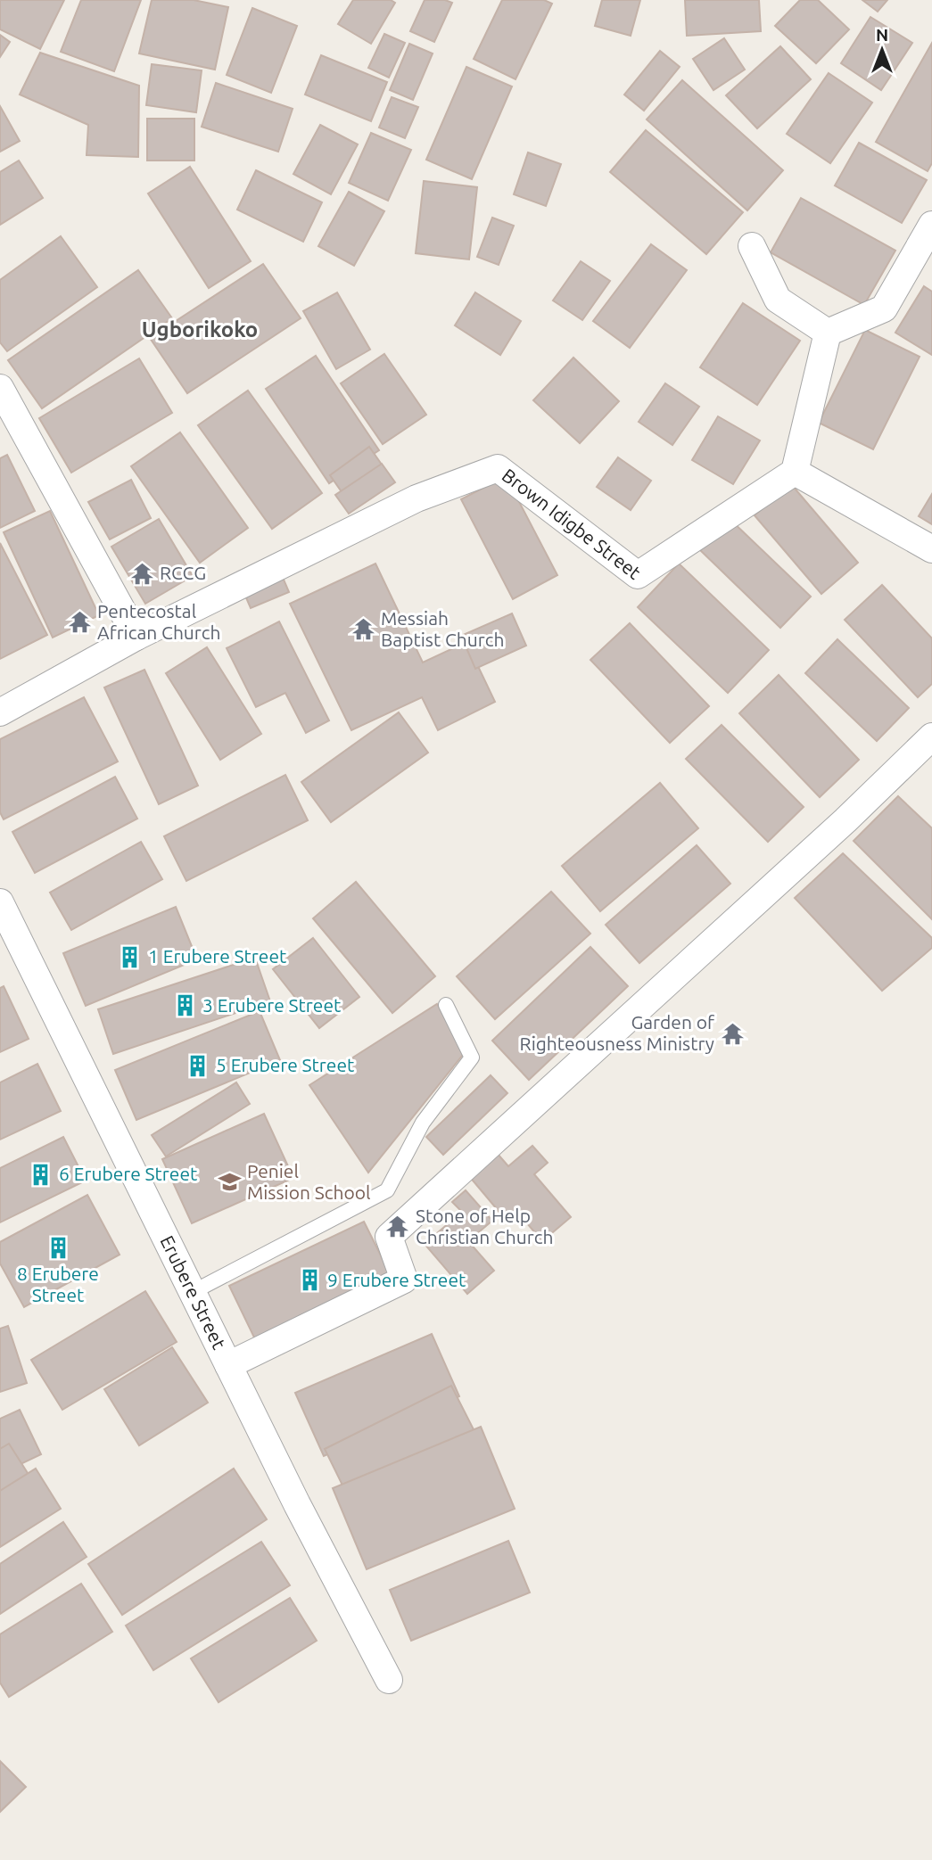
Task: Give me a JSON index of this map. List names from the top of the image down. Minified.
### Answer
{"streets":{"street":["Brown Idigbe Street","Erubere Street"]},"districts":["Ugborikoko"],"places":{"temple":["RCCG","Pentecostal African Church","Messiah Baptist Church","Garden of Righteousness Ministry","Stone of Help Christian Church"],"building":["1 Erubere Street","3 Erubere Street","5 Erubere Street","6 Erubere Street","8 Erubere Street","9 Erubere Street"],"school or university":["Peniel Mission School"]},"north":"top"}
